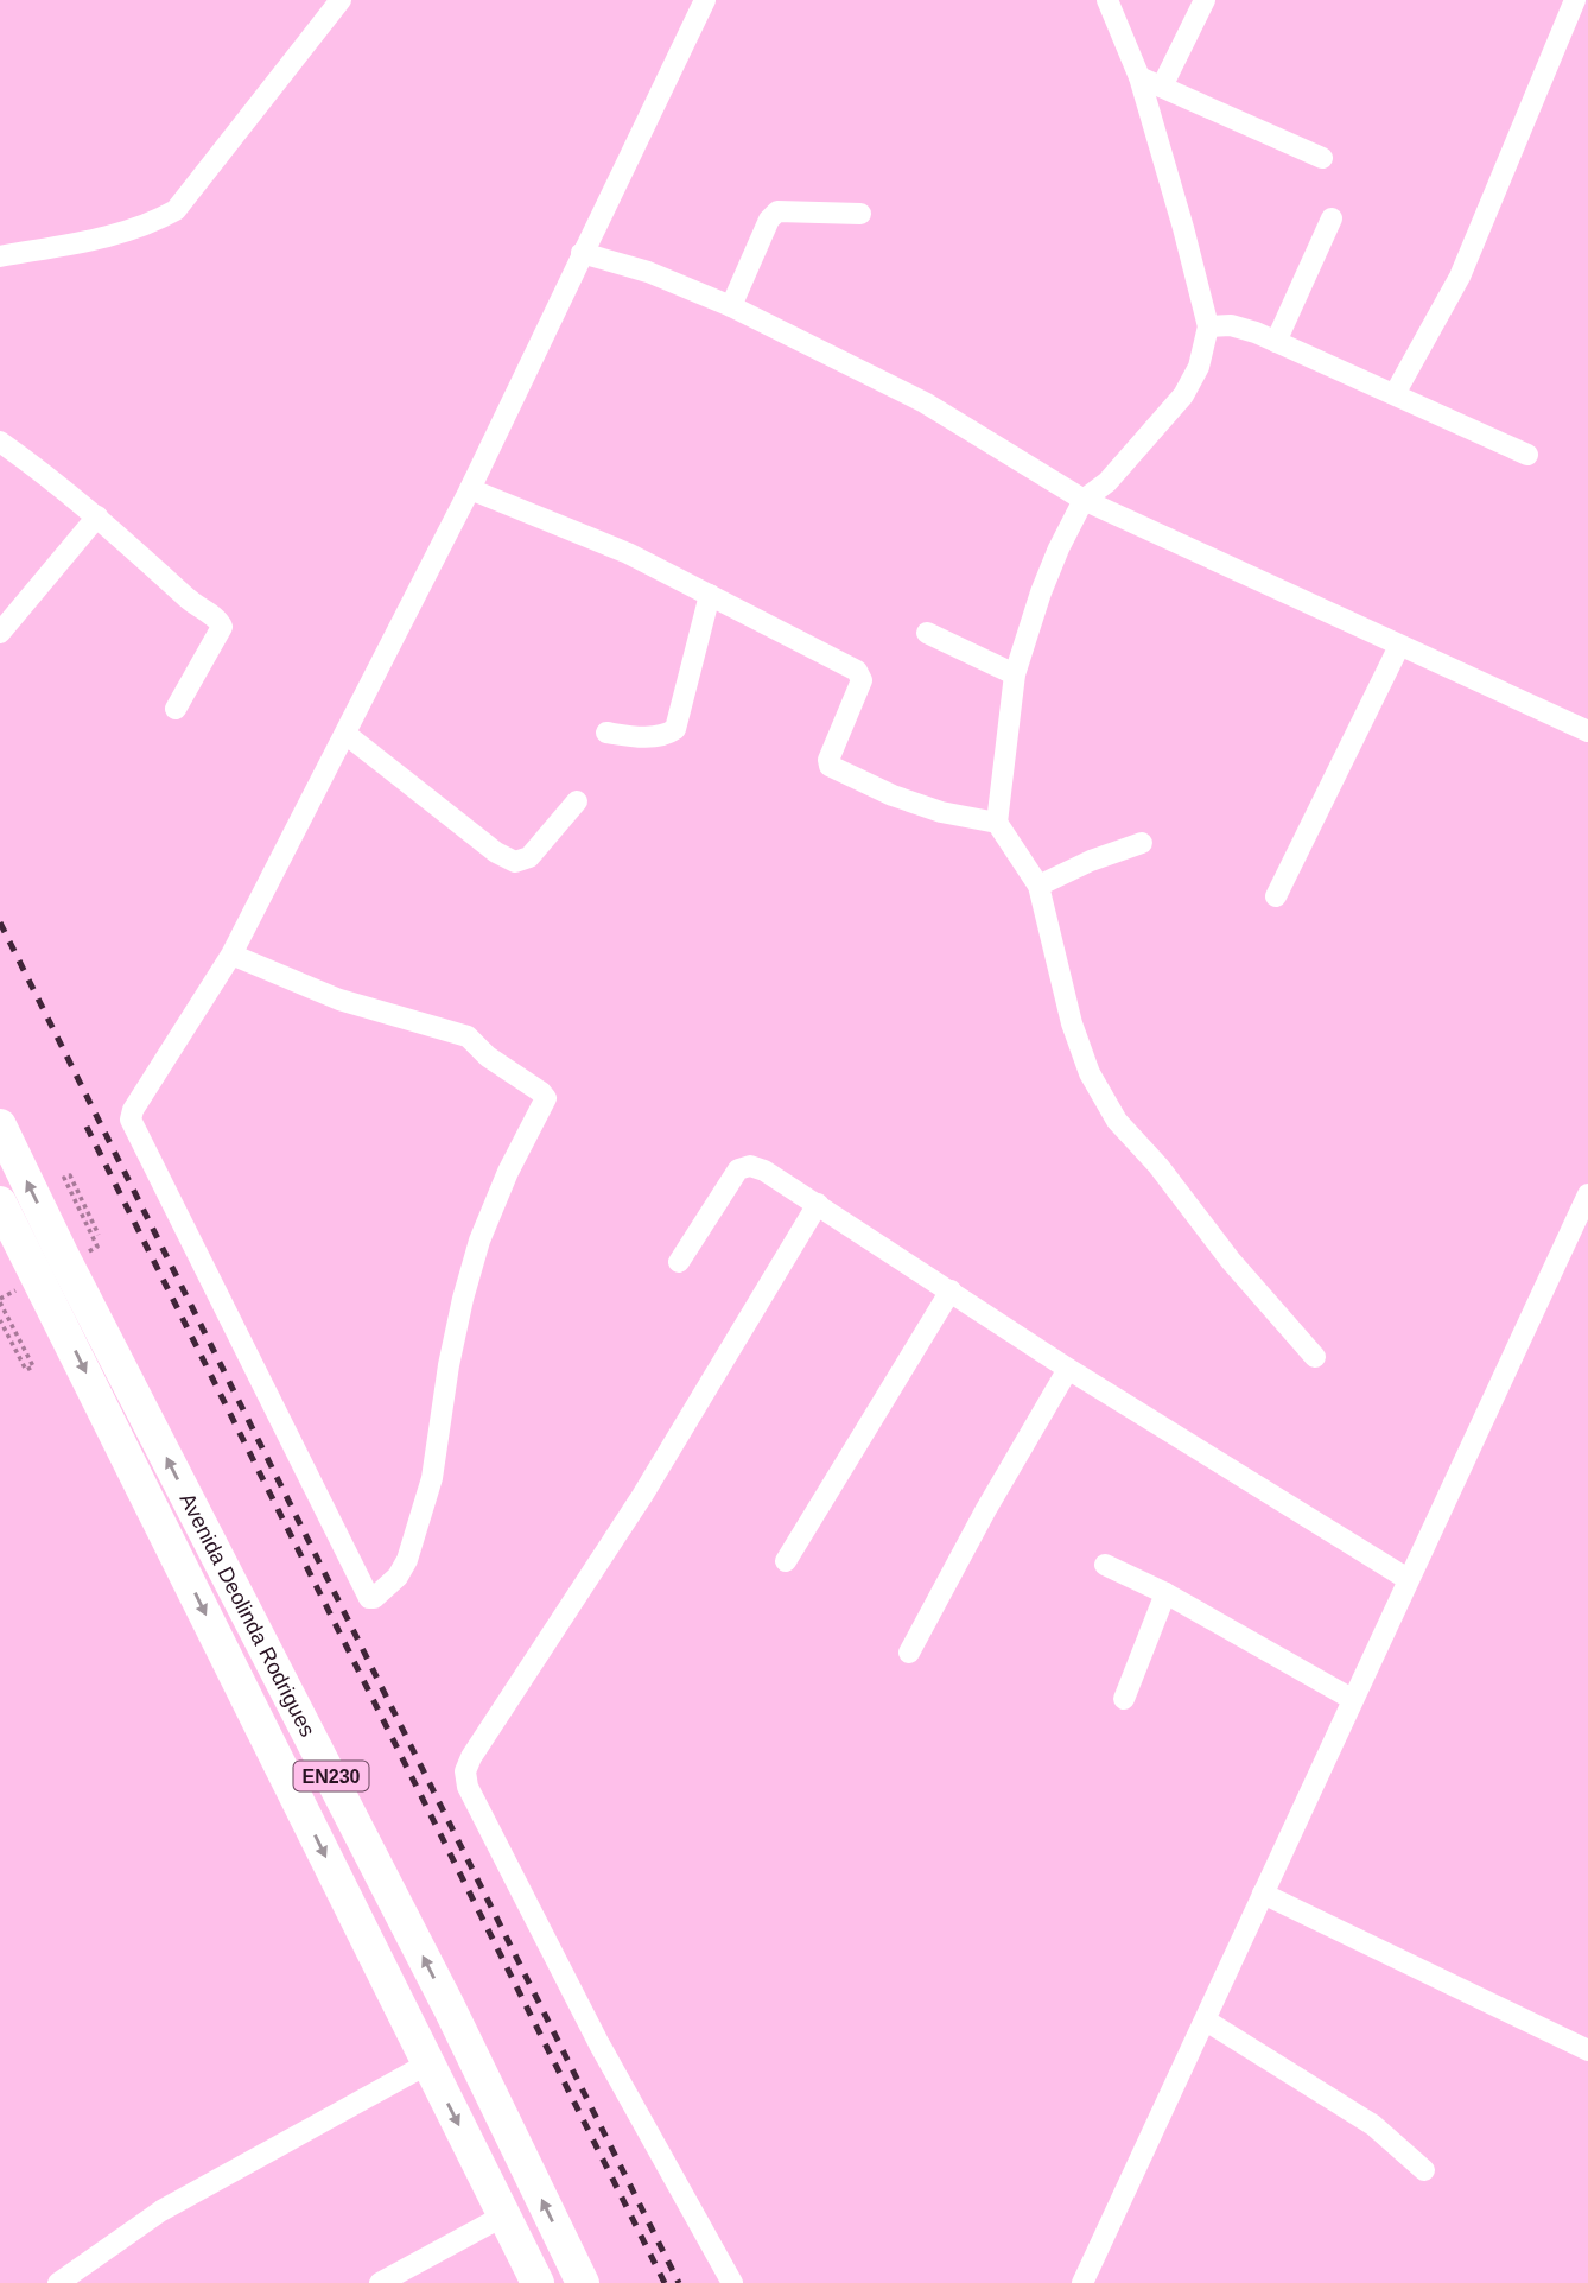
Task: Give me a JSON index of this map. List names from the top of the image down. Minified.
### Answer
{"streets":{"highway":["Avenida Deolinda Rodrigues","EN230"]}}
